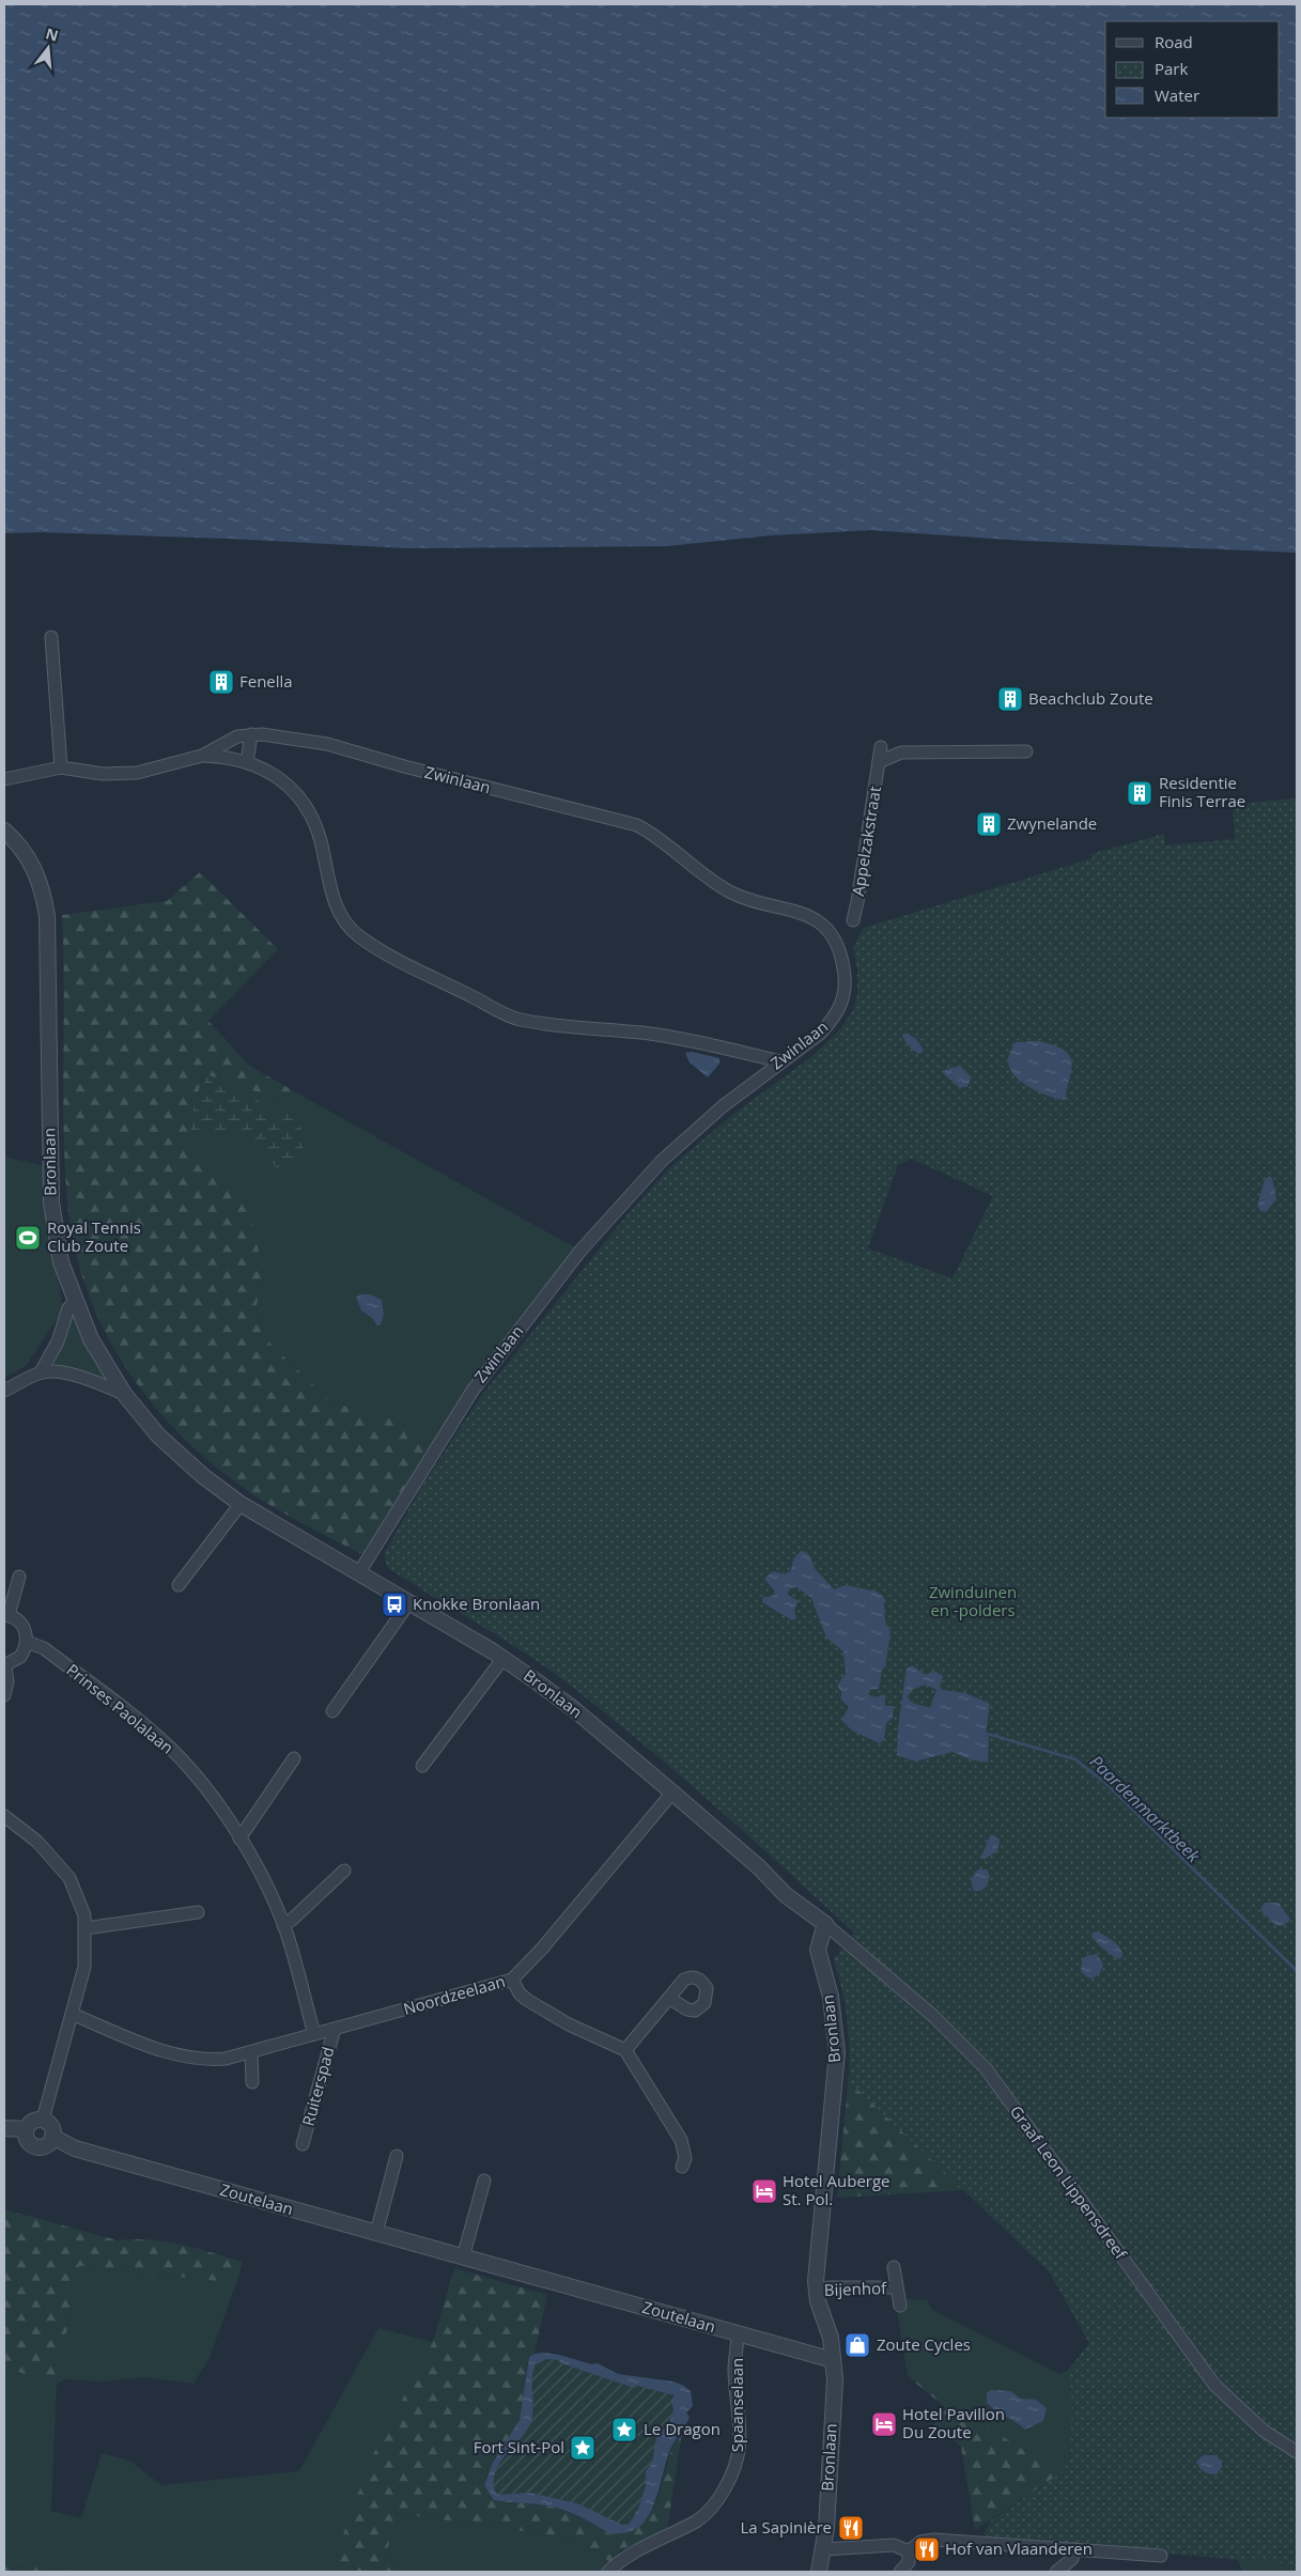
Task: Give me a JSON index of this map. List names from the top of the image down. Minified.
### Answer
{"streets":{"street":["Zwinlaan","Appelzakstraat","Bronlaan","Prinses Paolalaan","Noordzeelaan","Ruiterspad","Graaf Leon Lippensdreef","Zoutelaan","Bijenhof","Spaanselaan"]},"crossings":[["Zwinlaan","Bronlaan"],["Bronlaan","Noordzeelaan"],["Bronlaan","Graaf Leon Lippensdreef"],["Bronlaan","Zoutelaan"],["Bronlaan","Bijenhof"],["Prinses Paolalaan","Noordzeelaan"],["Noordzeelaan","Ruiterspad"],["Zoutelaan","Spaanselaan"]],"water":["Paardenmarktbeek"],"parks":["Zwinduinen en -polders"],"places":{"building":["Fenella","Beachclub Zoute","Residentie Finis Terrae","Zwynelande"],"sports":["Royal Tennis Club Zoute"],"bus stop":["Knokke Bronlaan"],"hotel":["Hotel Auberge St. Pol.","Hotel Pavillon Du Zoute"],"shop":["Zoute Cycles"],"place":["Le Dragon","Fort Sint-Pol"],"restaurant":["La Sapinière","Hof van Vlaanderen"]},"legend":["Road","Park","Water"],"north":"top"}
